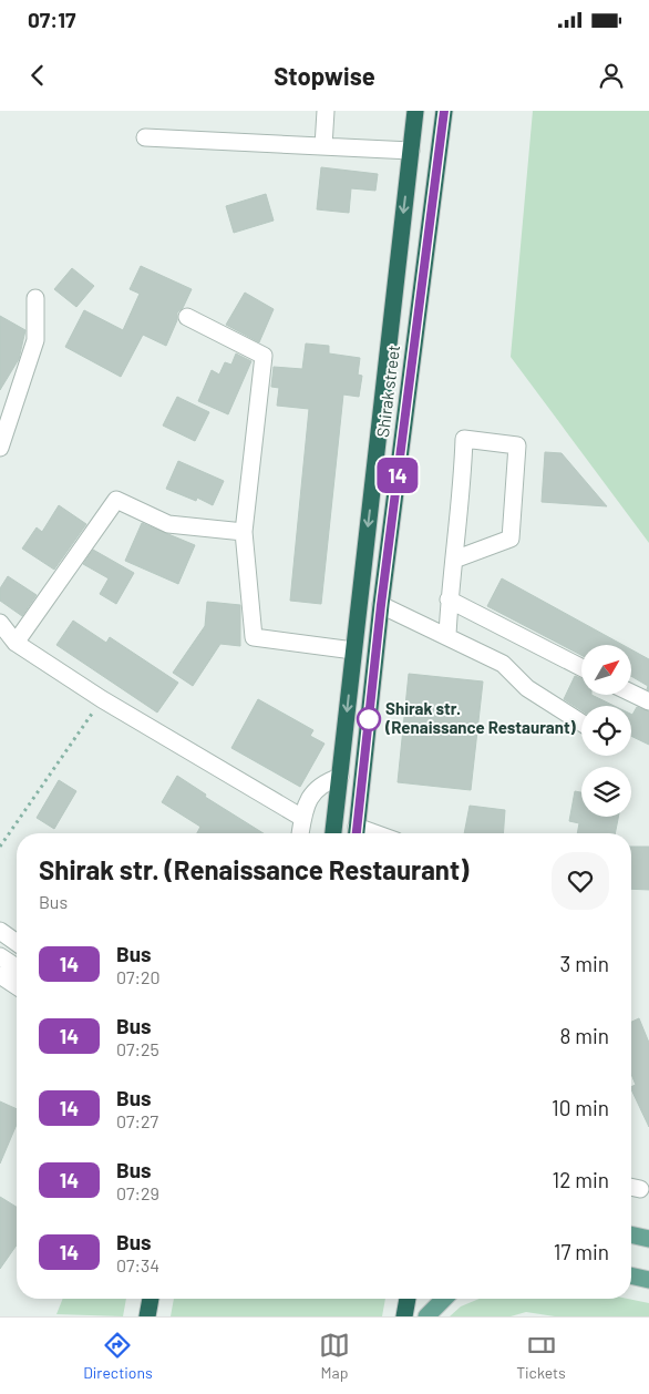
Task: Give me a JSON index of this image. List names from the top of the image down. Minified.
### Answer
{"streets":{"highway":["Shirak street"]},"places":["Shirak str. (Renaissance Restaurant)"],"lines":["bus line 14"],"north":"top right","page":{"status":"07:17","header":"Stopwise","on_map":"14","heading":["Shirak str. (Renaissance Restaurant)","Bus"],"list":[{"mark":"14","name":"Bus","note":"07:20","value":"3 min"},{"mark":"14","name":"Bus","note":"07:25","value":"8 min"},{"mark":"14","name":"Bus","note":"07:27","value":"10 min"},{"mark":"14","name":"Bus","note":"07:29","value":"12 min"},{"mark":"14","name":"Bus","note":"07:34","value":"17 min"}],"tabs":["Directions","Map","Tickets"]}}
